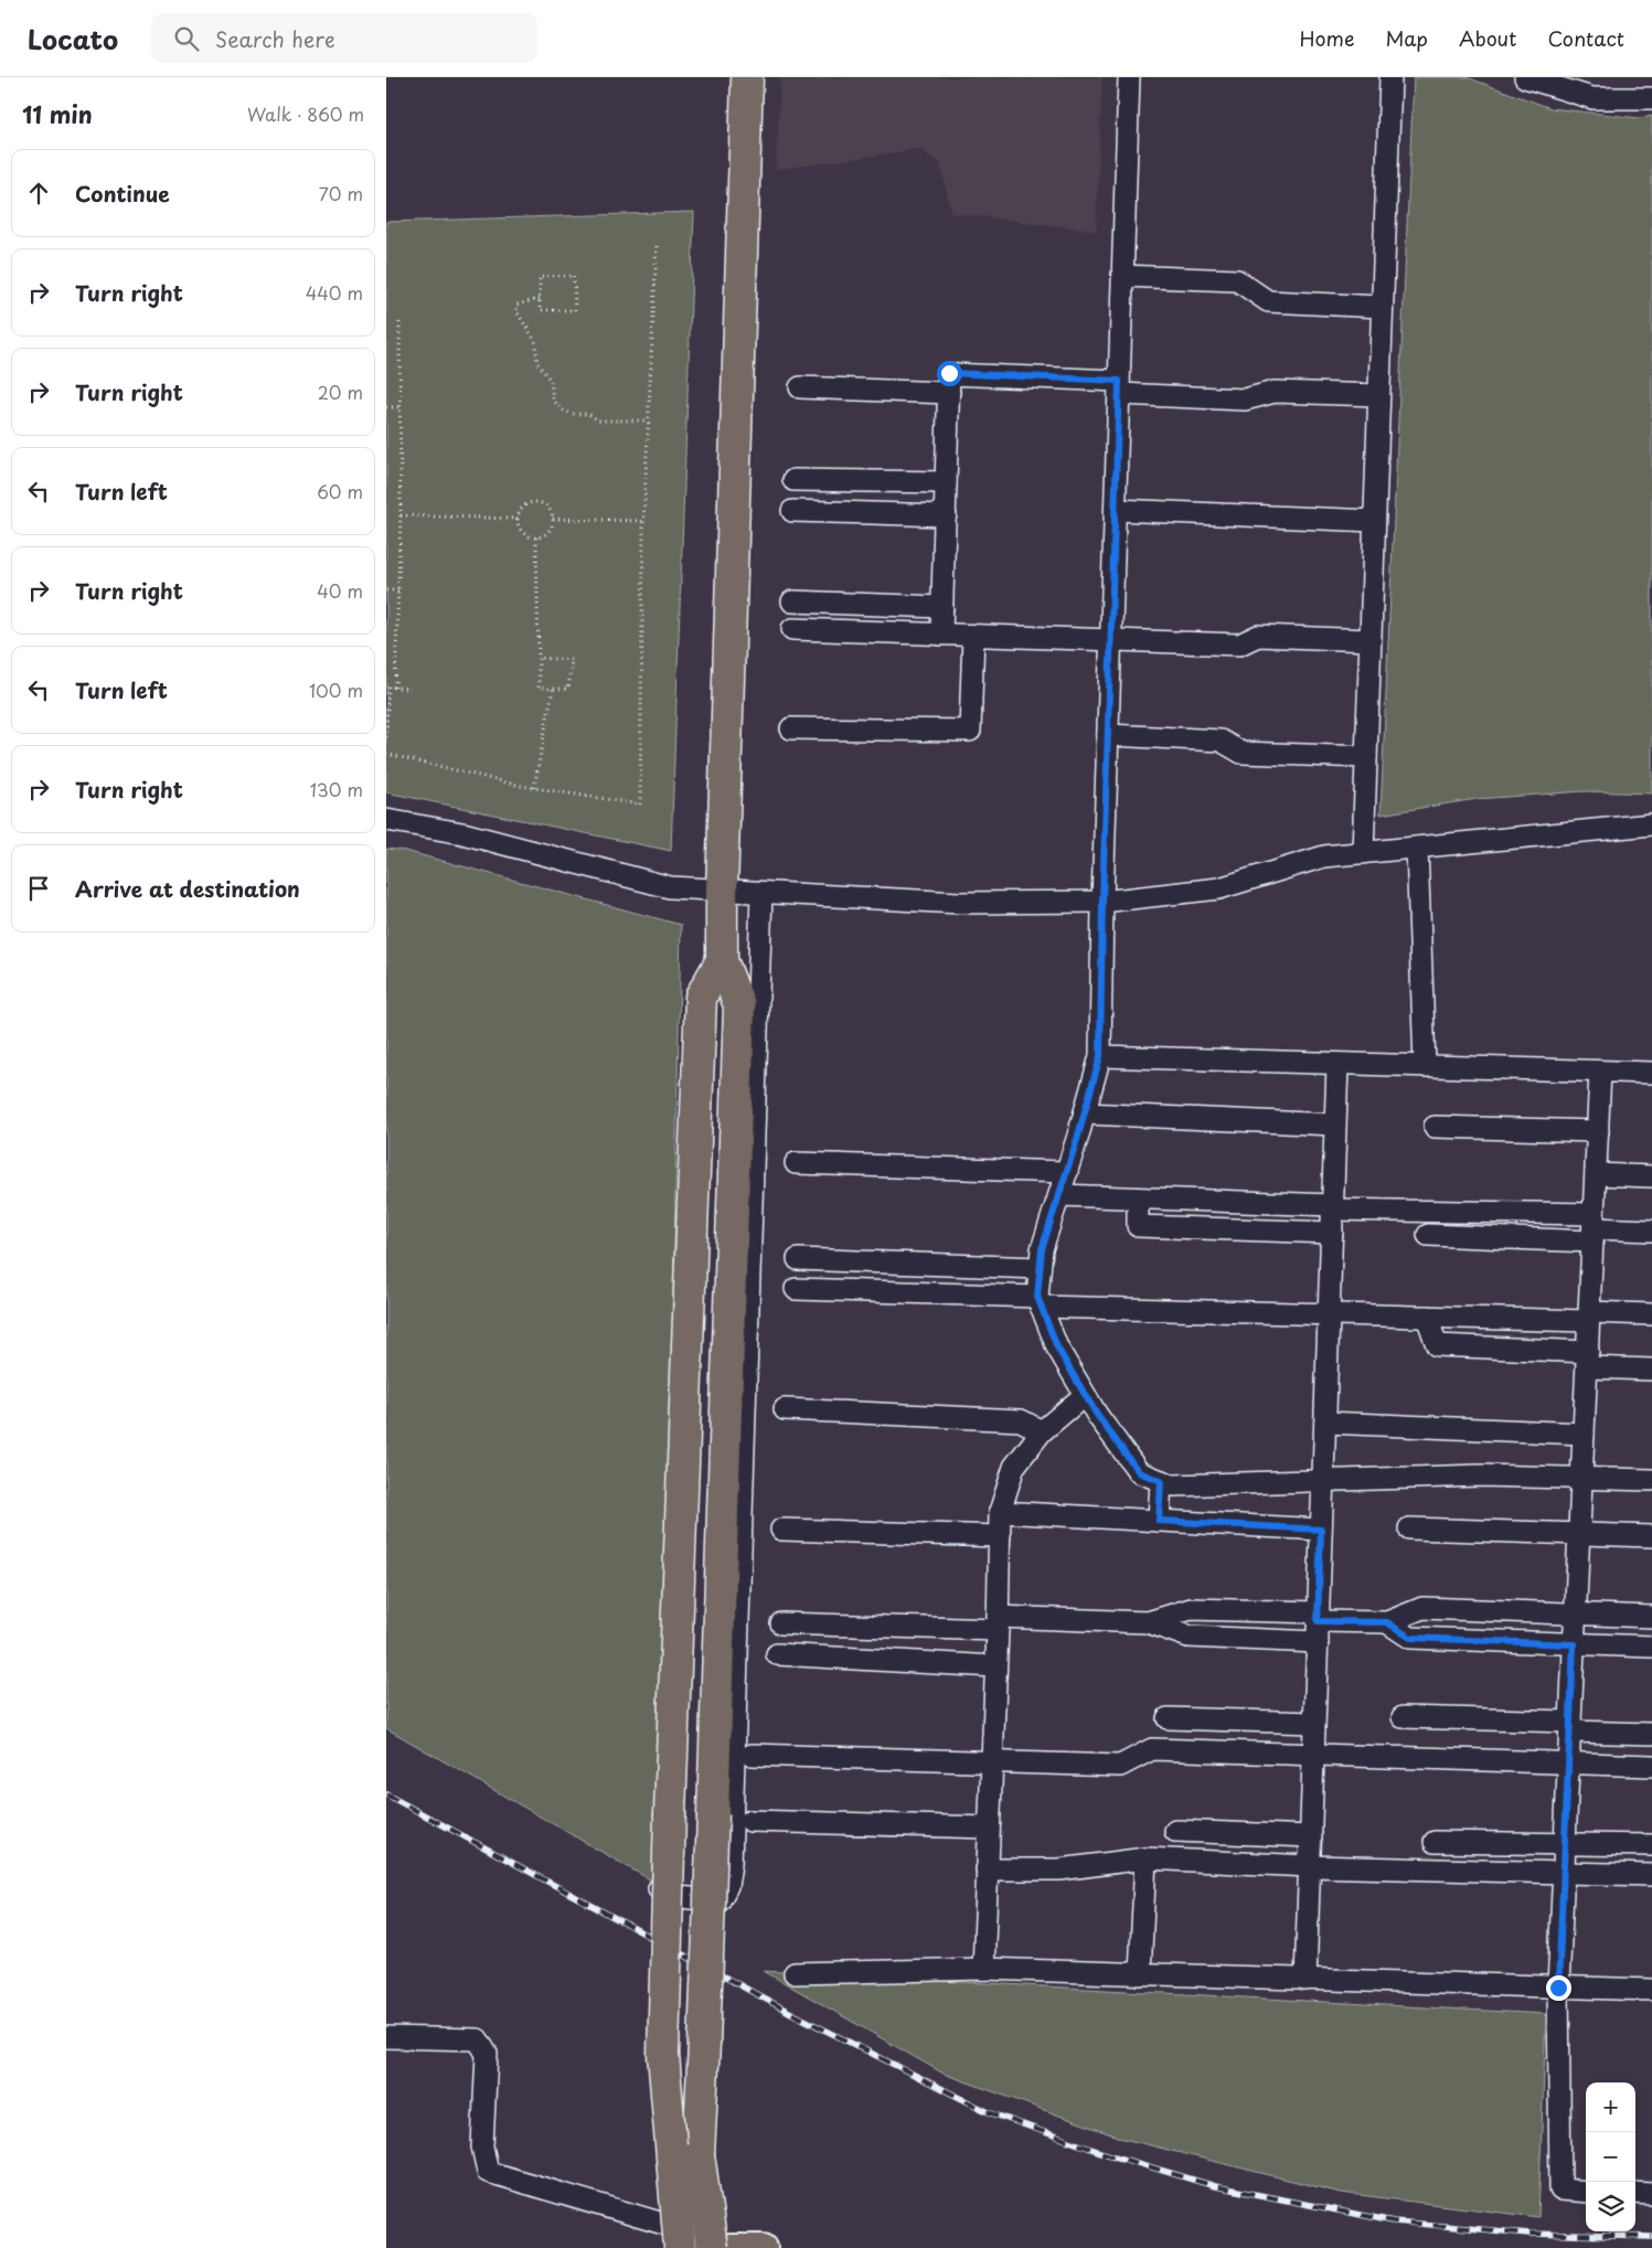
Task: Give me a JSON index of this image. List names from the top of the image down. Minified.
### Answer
{"page":{"header":"Locato","search":"Search here","nav":["Home","Map","About","Contact"],"heading":["11 min","Walk · 860 m"],"list":[["Continue","70 m"],["Turn right","440 m"],["Turn right","20 m"],["Turn left","60 m"],["Turn right","40 m"],["Turn left","100 m"],["Turn right","130 m"],"Arrive at destination"],"map_buttons":["+","−"]}}
